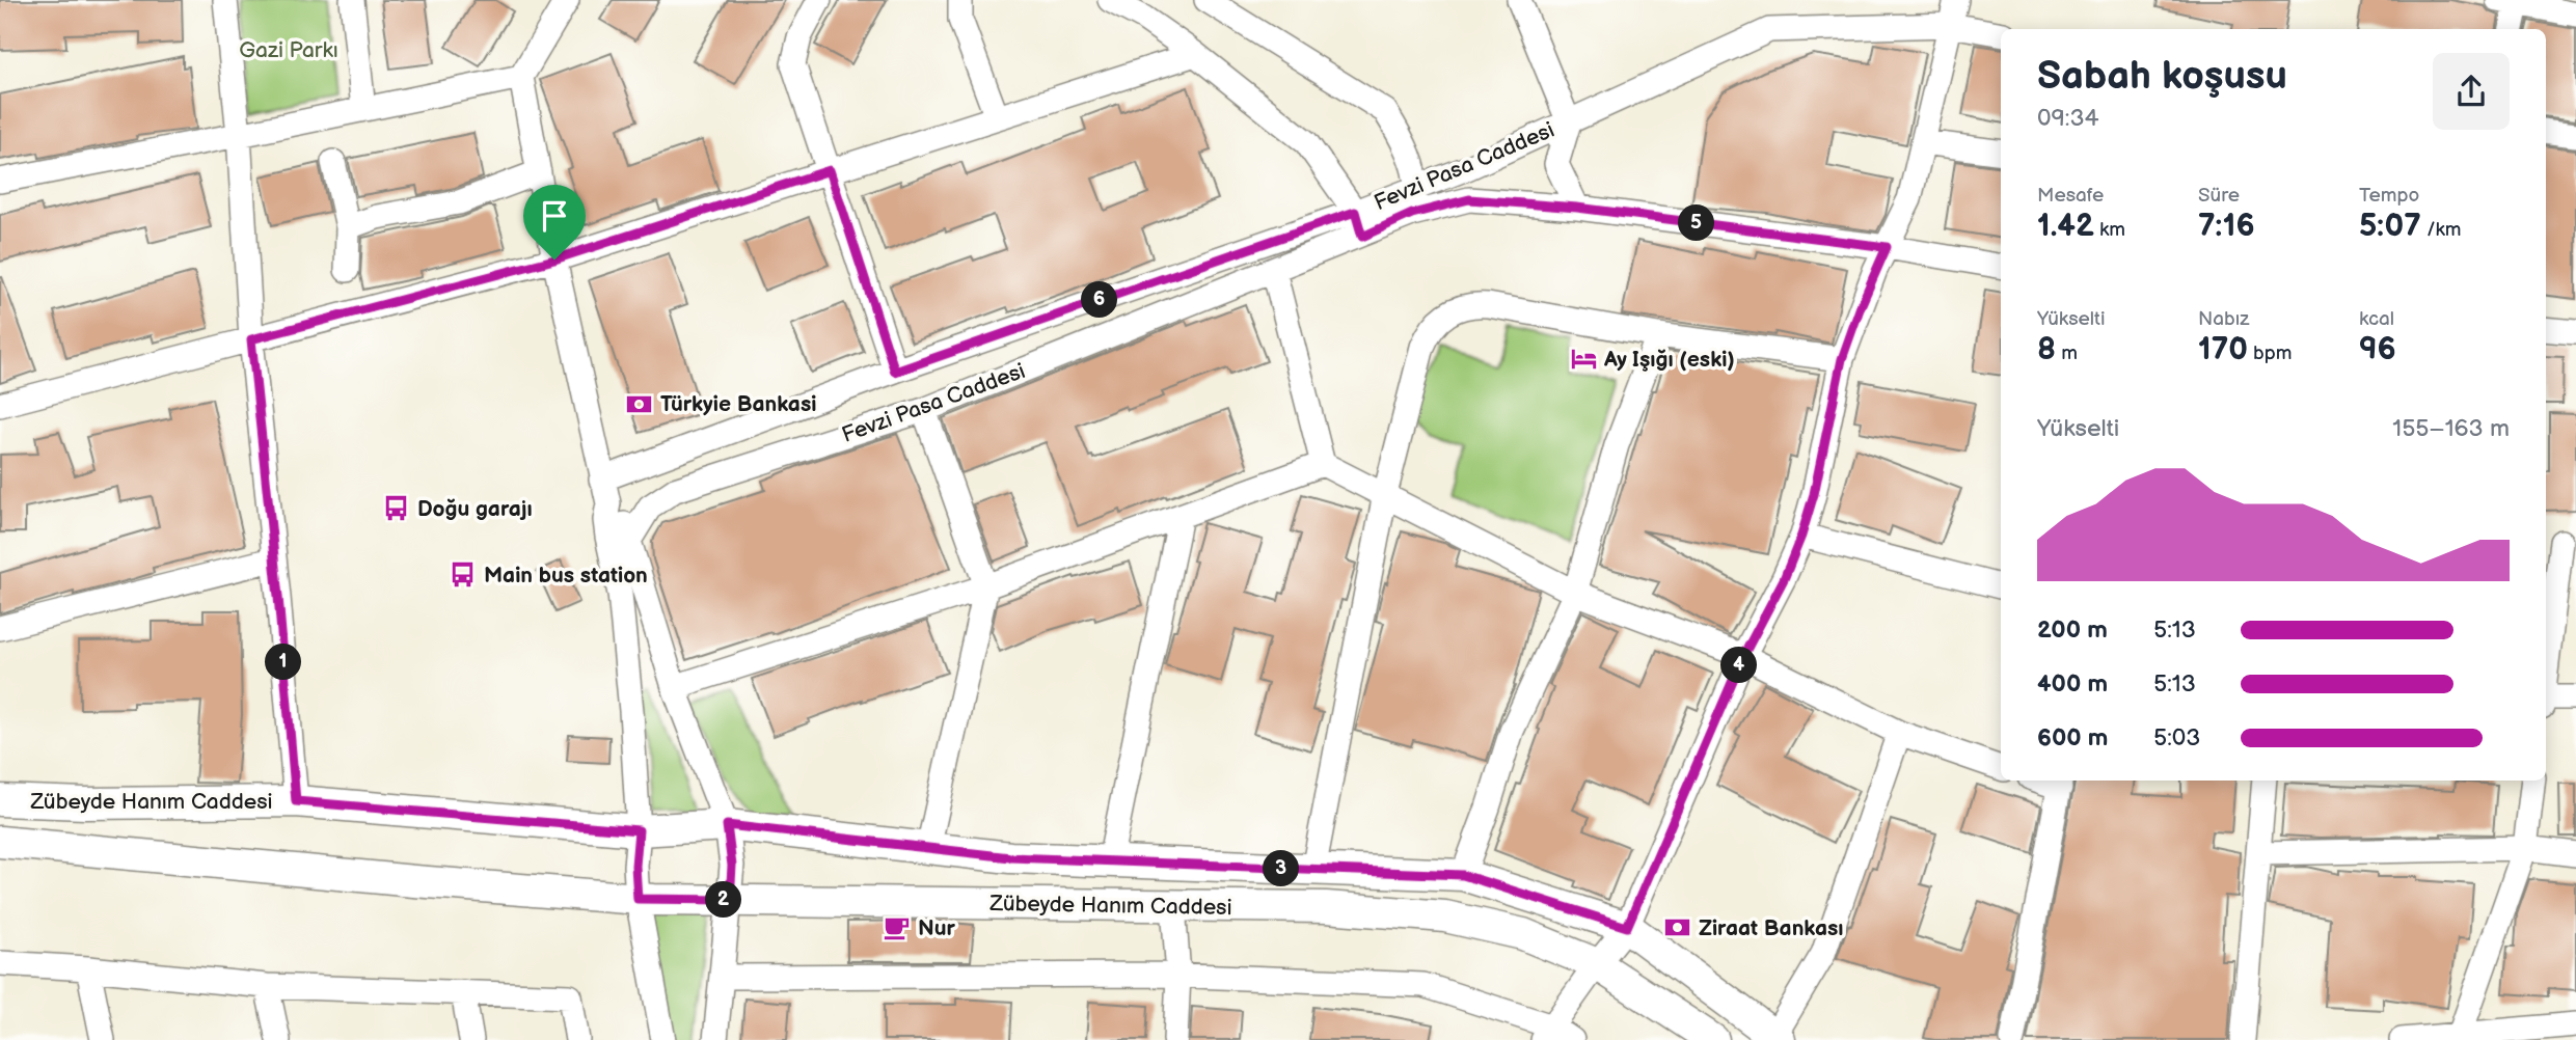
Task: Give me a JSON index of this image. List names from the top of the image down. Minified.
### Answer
{"streets":{"main road":["Zübeyde Hanım Caddesi"],"street":["Fevzi Pasa Caddesi"]},"parks":["Gazi Parkı"],"places":{"hotel":["Ay Işığı (eski)"],"bank":["Türkyie Bankasi","Ziraat Bankası"],"bus stop":["Doğu garajı","Main bus station"],"cafe":["Nur"]},"page":{"heading":["Sabah koşusu","09:34"],"stats":[["Mesafe","1.42 km"],["Süre","7:16"],["Tempo","5:07 /km"],["Yükselti","8 m"],["Nabız","170 bpm"],["kcal","96"]],"pins":["5","6","1","4","3","2"],"chart":["Yükselti","155–163 m"],"list":[{"name":"200 m","note":"5:13"},{"name":"400 m","note":"5:13"},{"name":"600 m","note":"5:03"}]}}
